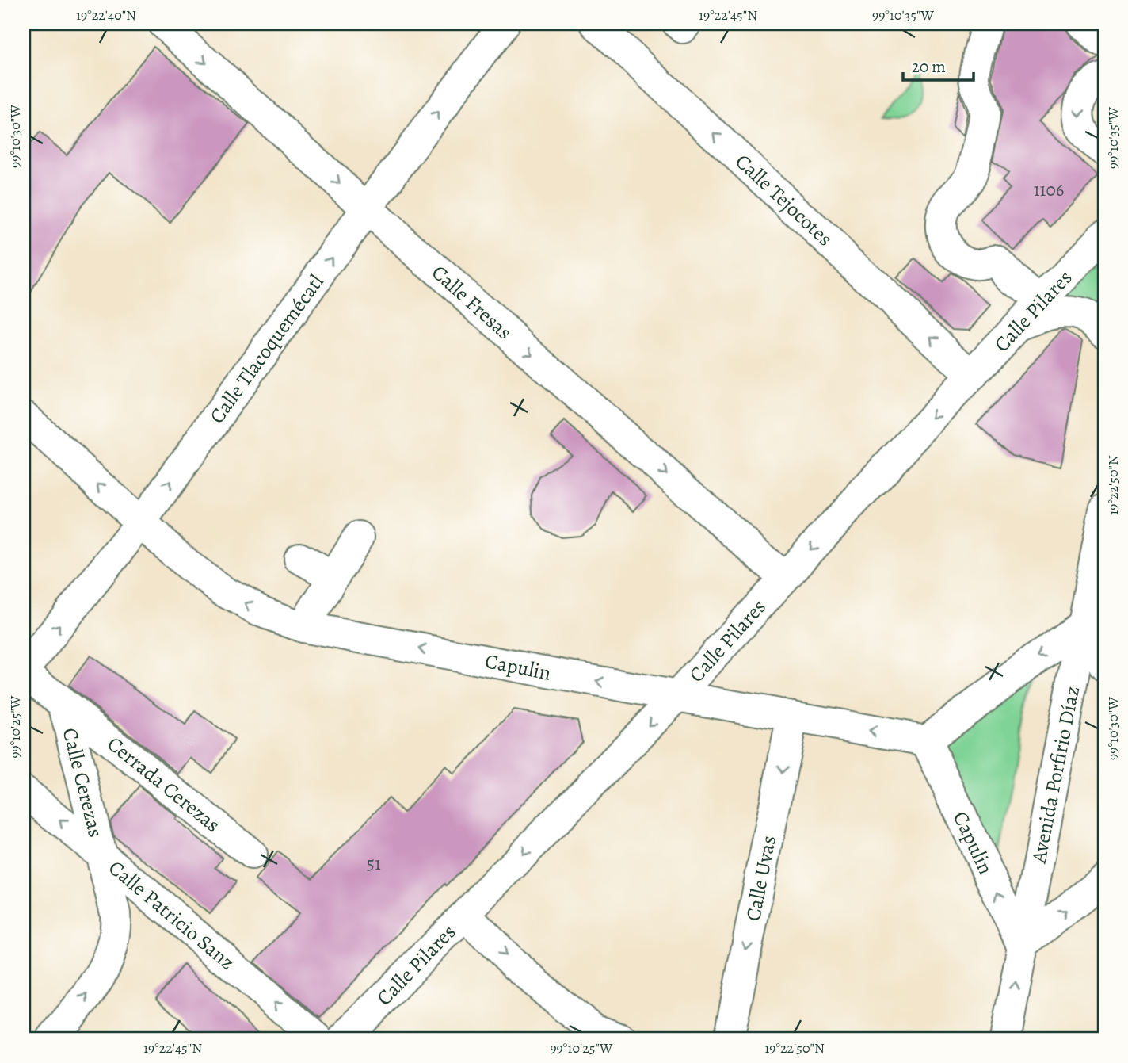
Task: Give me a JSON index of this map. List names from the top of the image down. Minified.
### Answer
{"streets":{"street":["Calle Tejocotes","Calle Fresas","Calle Pilares","Calle Tlacoquemécatl","Capulin","Avenida Porfirio Díaz","Calle Cerezas","Cerrada Cerezas","Calle Uvas","Calle Patricio Sanz"]},"crossings":[["Calle Tejocotes","Calle Pilares"],["Calle Fresas","Calle Pilares"],["Calle Fresas","Calle Tlacoquemécatl"],["Calle Pilares","Capulin"],["Calle Tlacoquemécatl","Capulin"],["Calle Tlacoquemécatl","Cerrada Cerezas"],["Capulin","Avenida Porfirio Díaz"],["Capulin","Calle Uvas"],["Calle Cerezas","Cerrada Cerezas"],["Calle Cerezas","Calle Patricio Sanz"]],"one_way":["Calle Tejocotes","Calle Fresas","Calle Pilares","Calle Tlacoquemécatl","Capulin","Calle Cerezas","Calle Uvas","Calle Patricio Sanz"],"house_numbers":["1106","51"],"scale_bar":"20 m","coordinates":["19°22'40\"N","19°22'45\"N","99°10'35\"W","99°10'30\"W","19°22'50\"N","99°10'25\"W"]}
